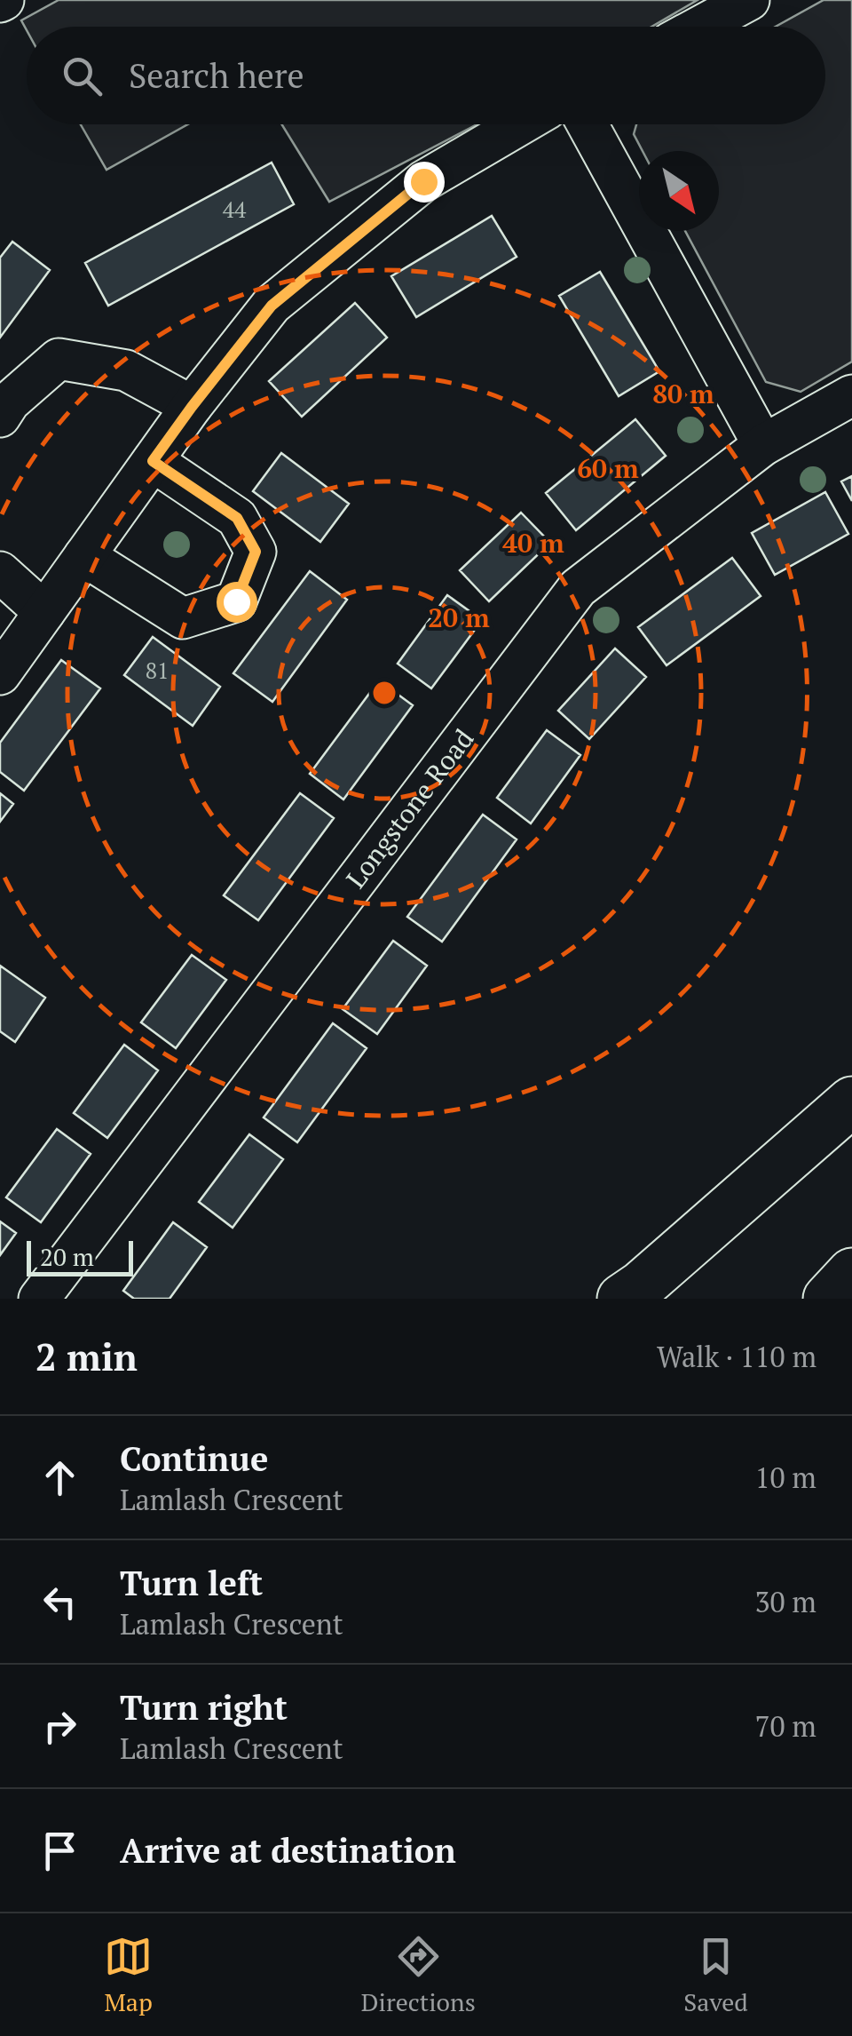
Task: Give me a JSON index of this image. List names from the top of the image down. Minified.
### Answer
{"streets":{"street":["Longstone Road"]},"house_numbers":["44","81"],"scale_bar":"20 m","north":"bottom right","page":{"search":"Search here","scale":"20 m","heading":["2 min","Walk · 110 m"],"list":[["Continue","Lamlash Crescent","10 m"],["Turn left","Lamlash Crescent","30 m"],["Turn right","Lamlash Crescent","70 m"],"Arrive at destination"],"nav":["Map","Directions","Saved"]},"rings":["80 m","60 m","40 m","20 m"]}
